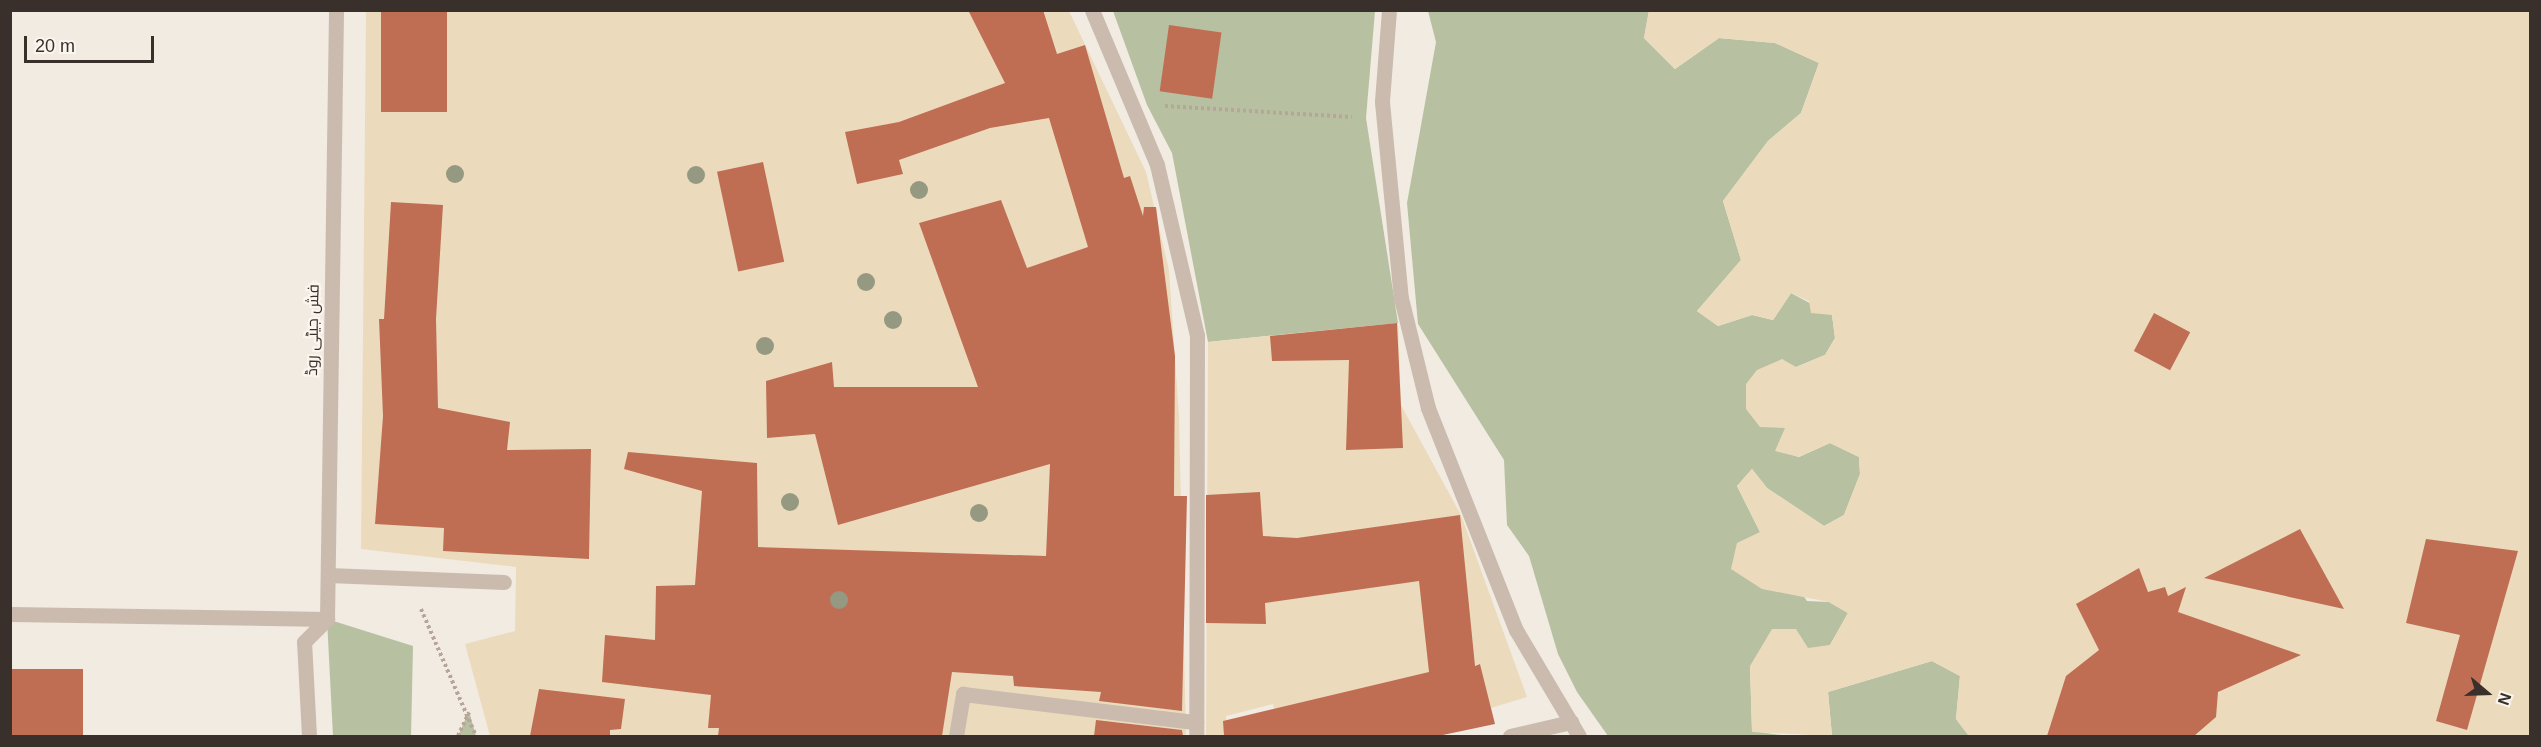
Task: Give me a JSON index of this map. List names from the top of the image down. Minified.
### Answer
{"streets":{"street":["فش جیٹی روڈ"]},"scale_bar":"20 m","north":"right"}
